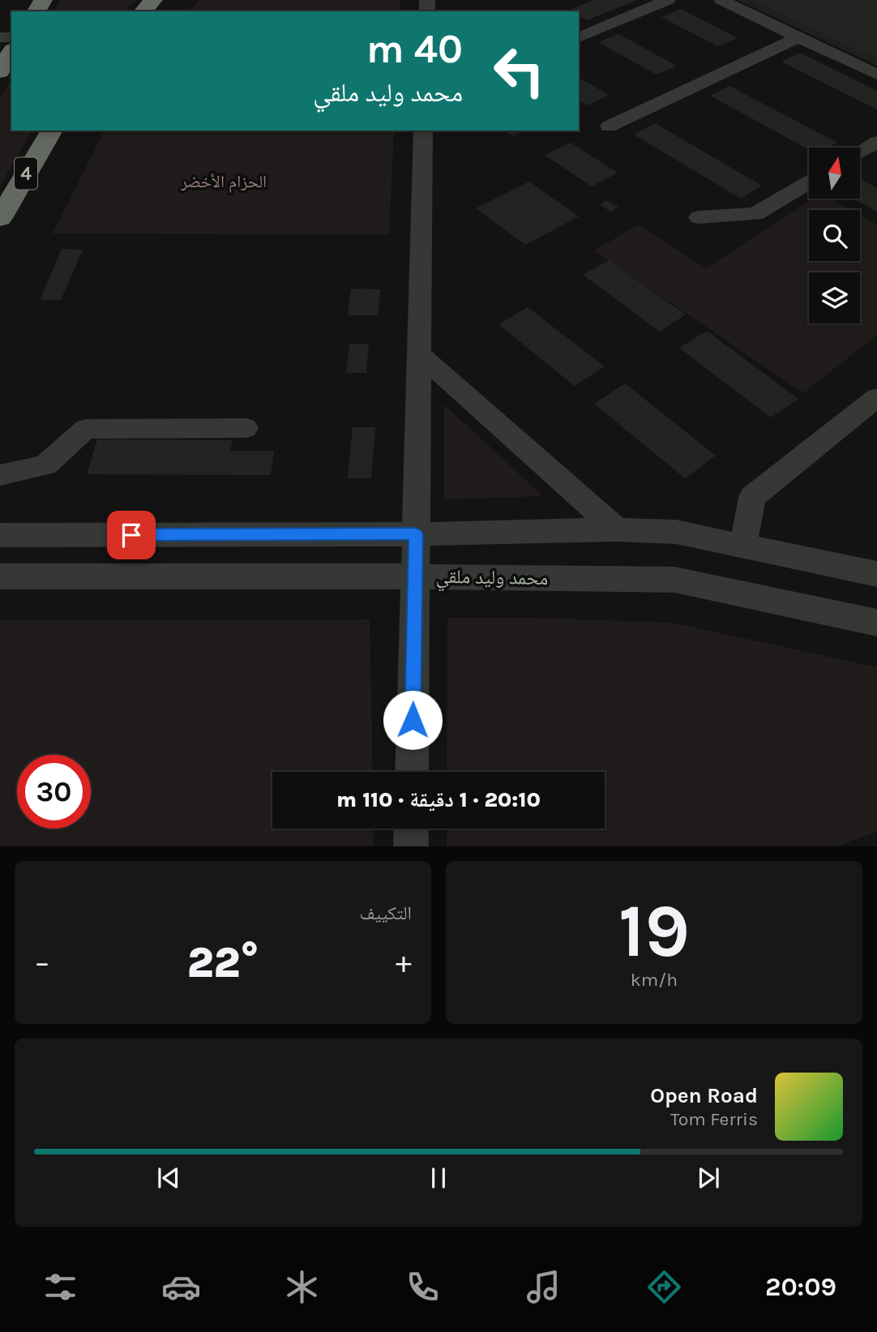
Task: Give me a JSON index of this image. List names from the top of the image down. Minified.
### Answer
{"streets":{"highway":["4"],"street":["محمد وليد ملقي"]},"parks":["الحزام الأخضر"],"north":"top","page":{"turn":["40 m","محمد وليد ملقي"],"limit":"30","trip":"20:10 · 1 دقيقة · 110 m","tile":[["19","km/h"],"التكييف"],"heat":["−","22°","+"],"song":["Open Road","Tom Ferris"],"tabs":"20:09"}}
